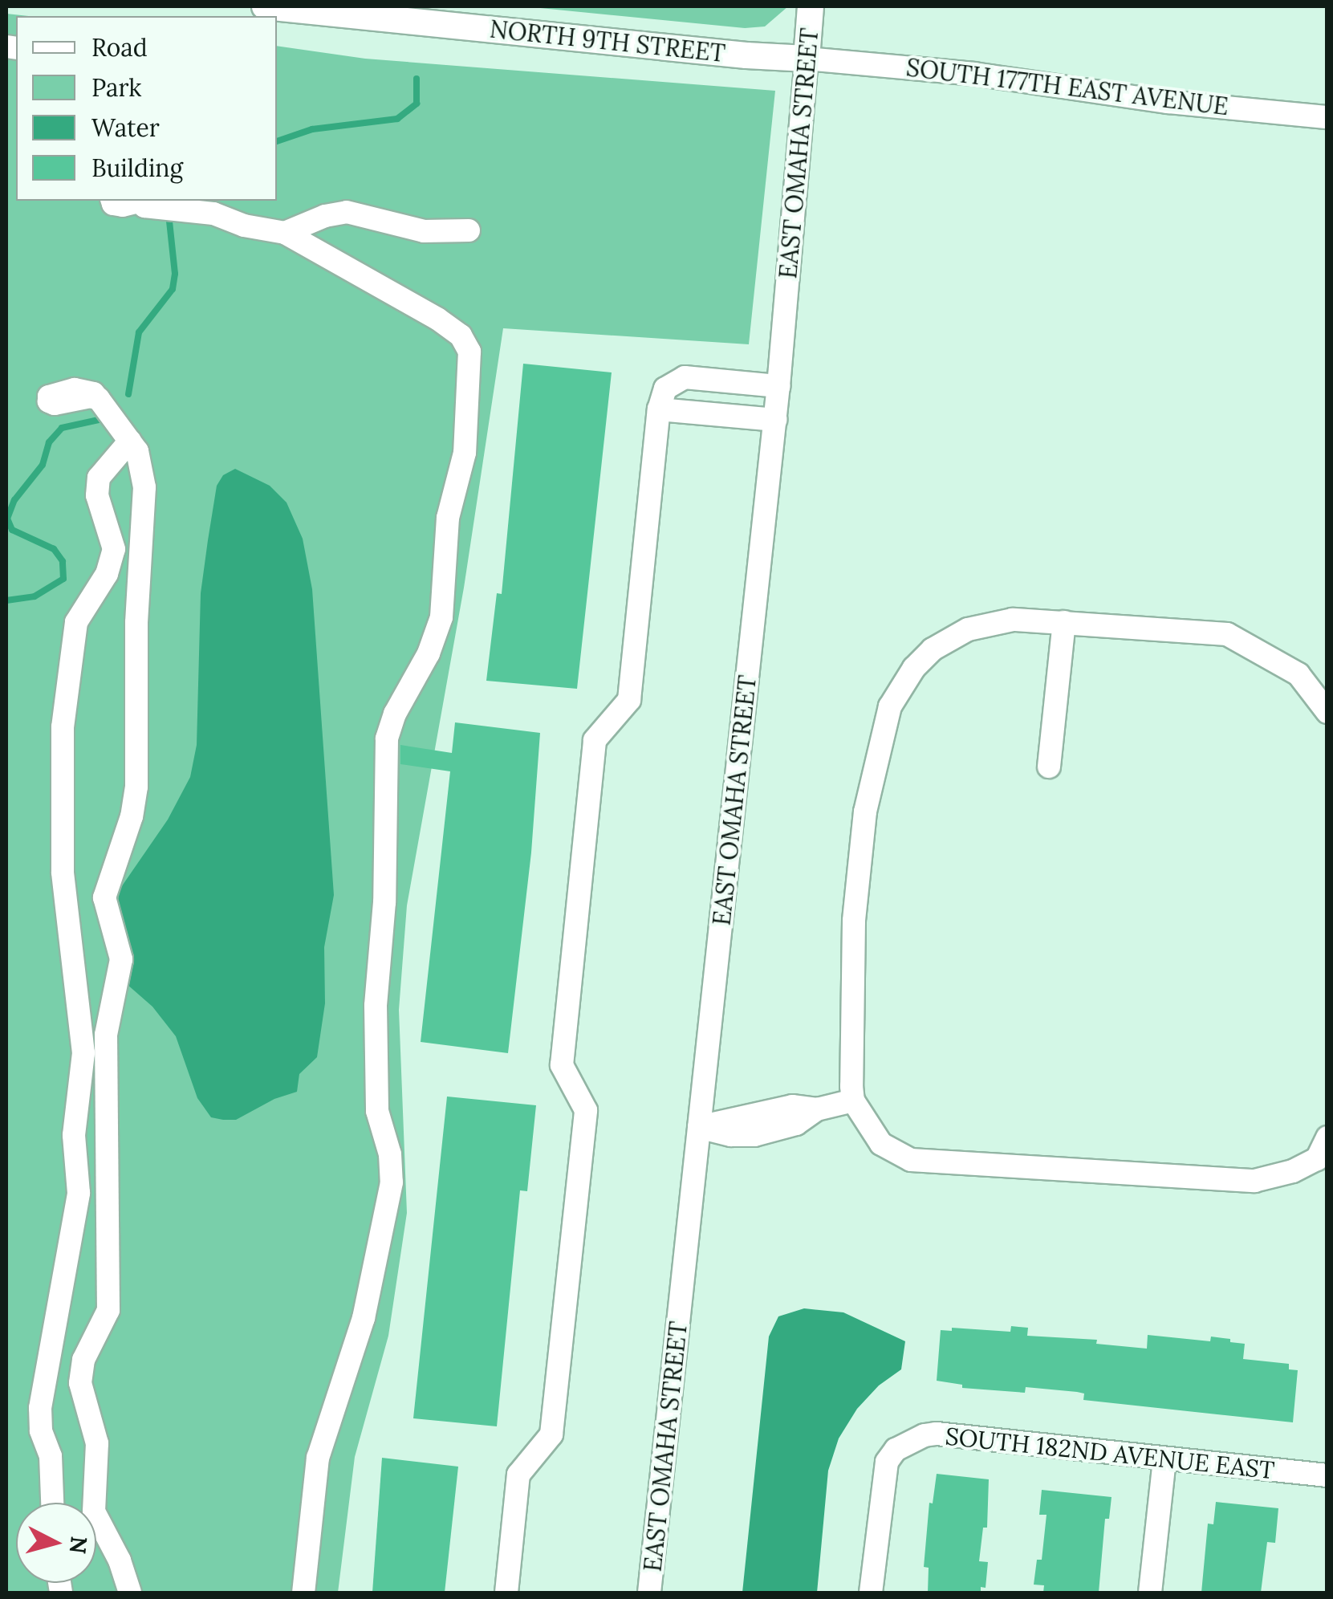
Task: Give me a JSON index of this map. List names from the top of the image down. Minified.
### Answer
{"streets":{"main road":["NORTH 9TH STREET","EAST OMAHA STREET"],"street":["SOUTH 177TH EAST AVENUE","SOUTH 182ND AVENUE EAST"]},"crossings":[["NORTH 9TH STREET","SOUTH 177TH EAST AVENUE"],["NORTH 9TH STREET","EAST OMAHA STREET"],["SOUTH 177TH EAST AVENUE","EAST OMAHA STREET"]],"legend":["Road","Park","Water","Building"],"north":"right"}
